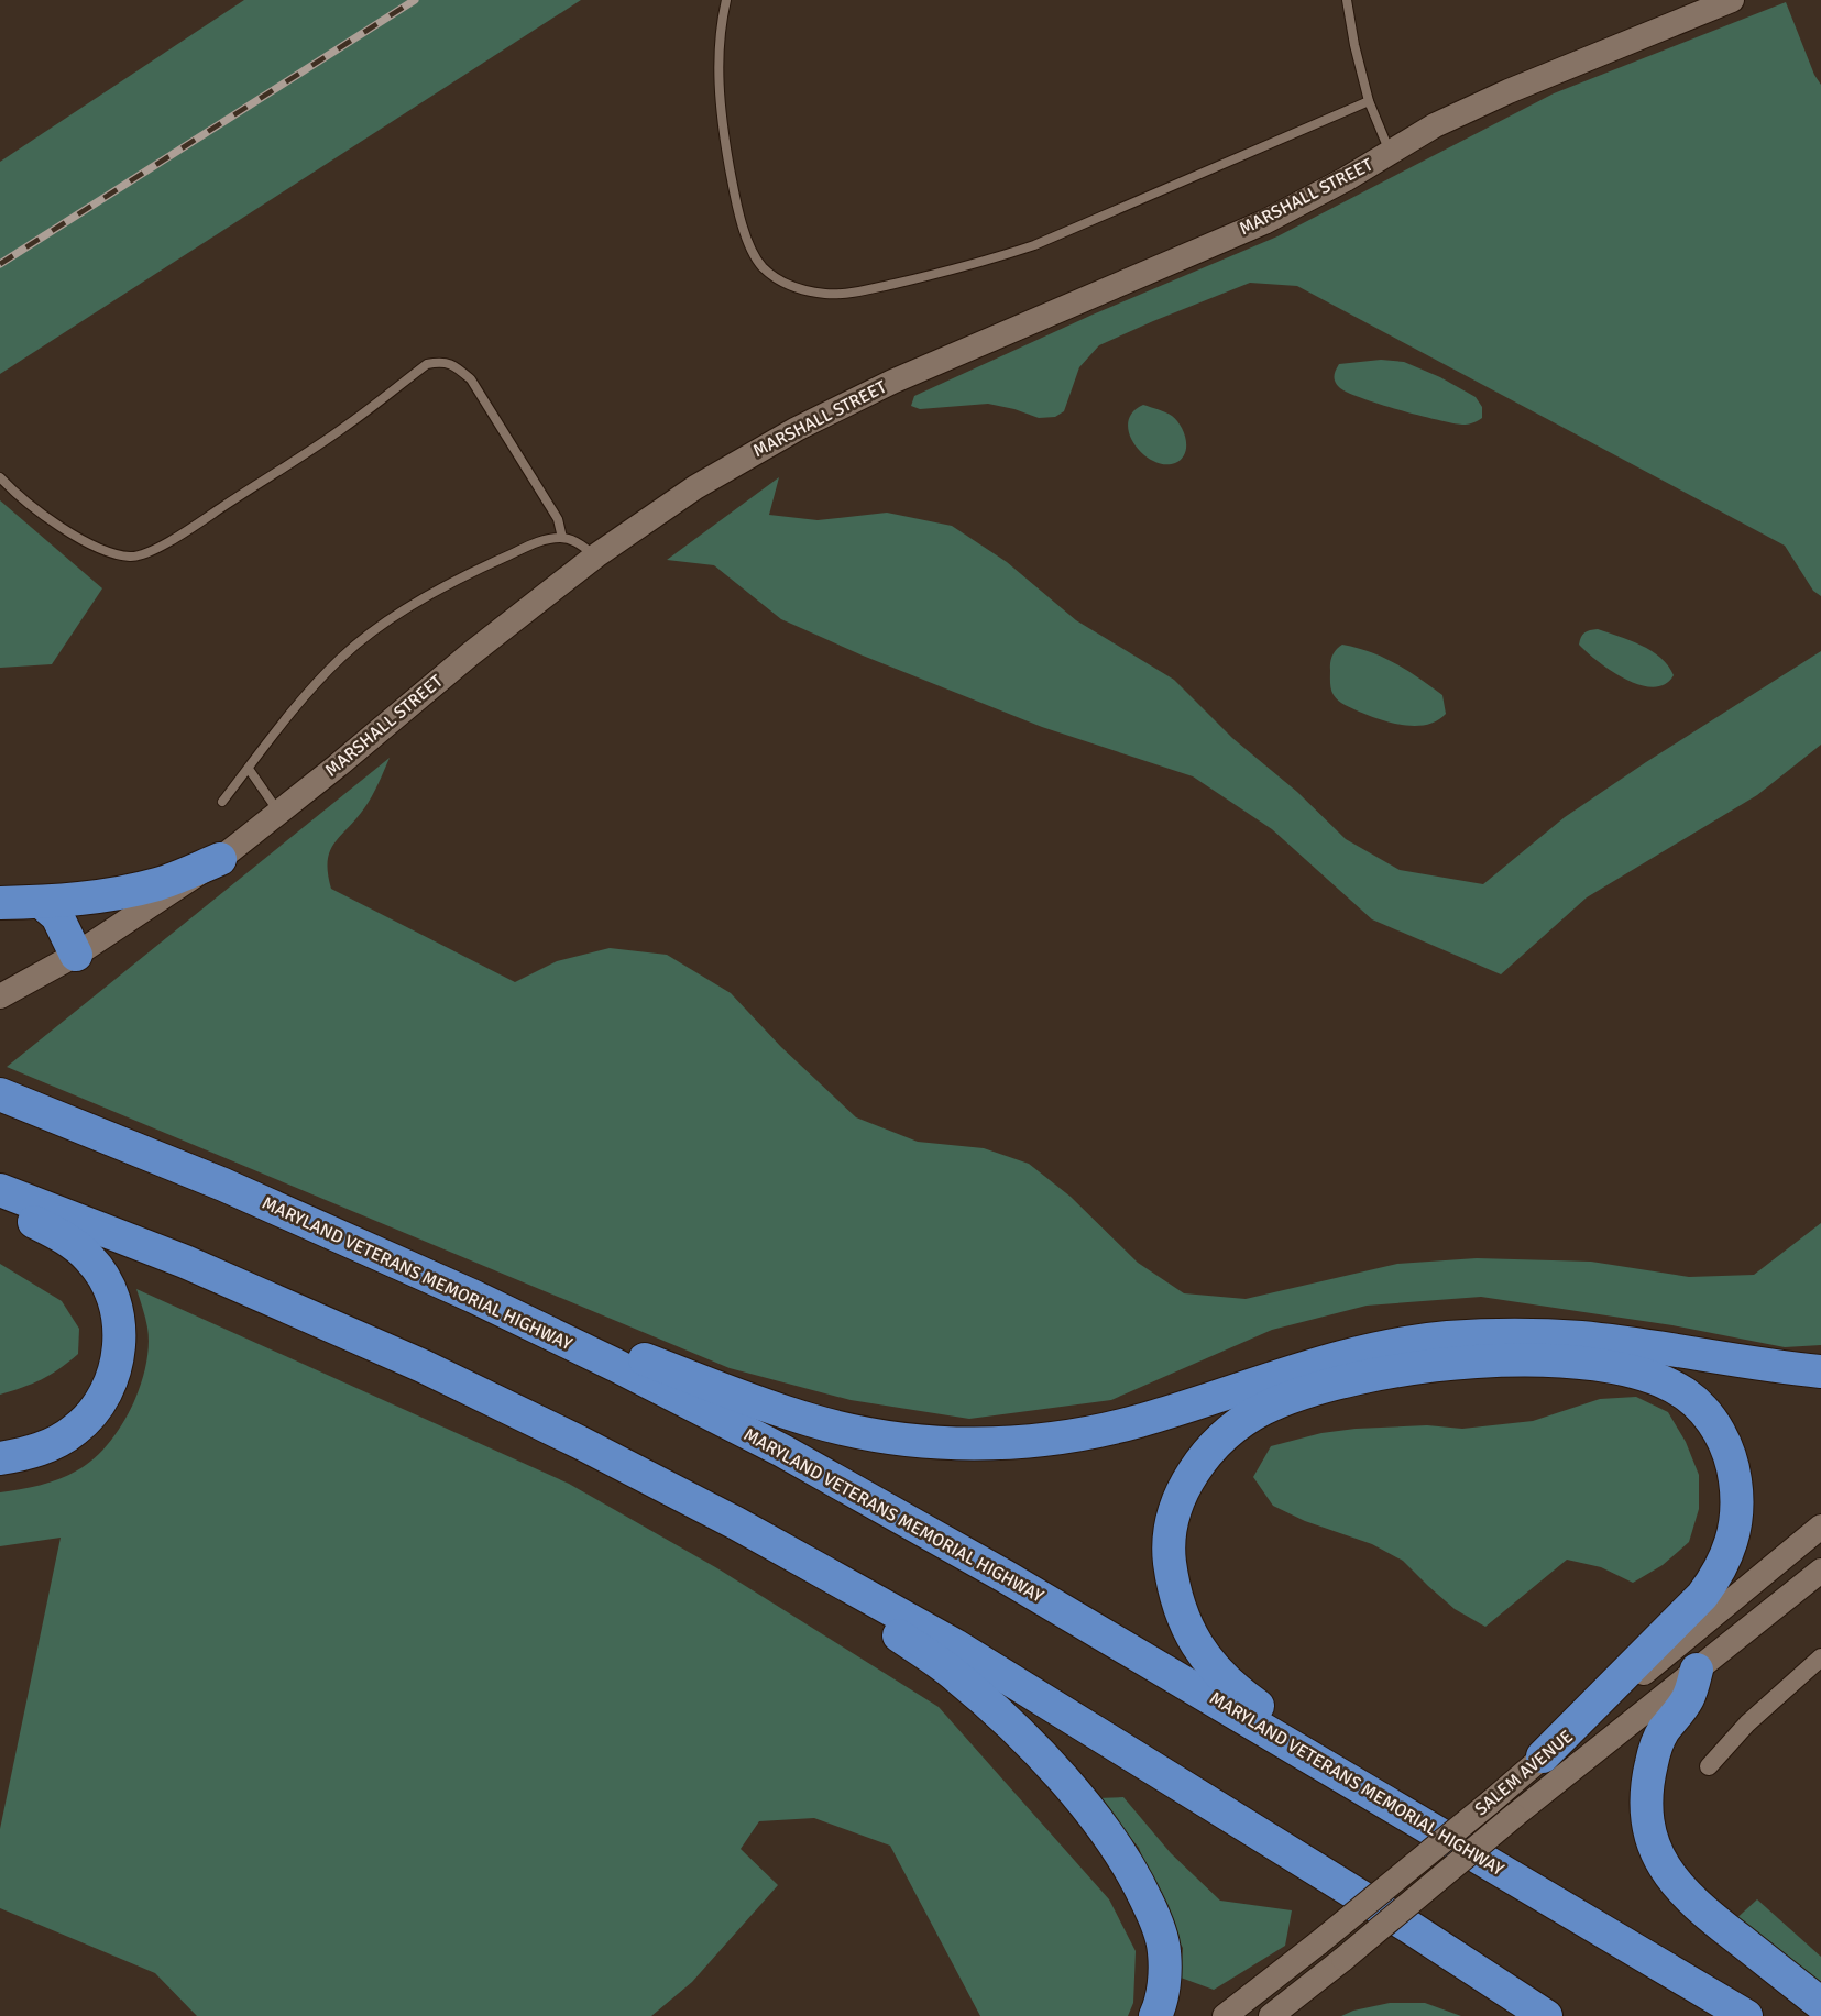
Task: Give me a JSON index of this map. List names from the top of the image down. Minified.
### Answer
{"streets":{"highway":["MARYLAND VETERANS MEMORIAL HIGHWAY"],"main road":["MARSHALL STREET","SALEM AVENUE"]}}
